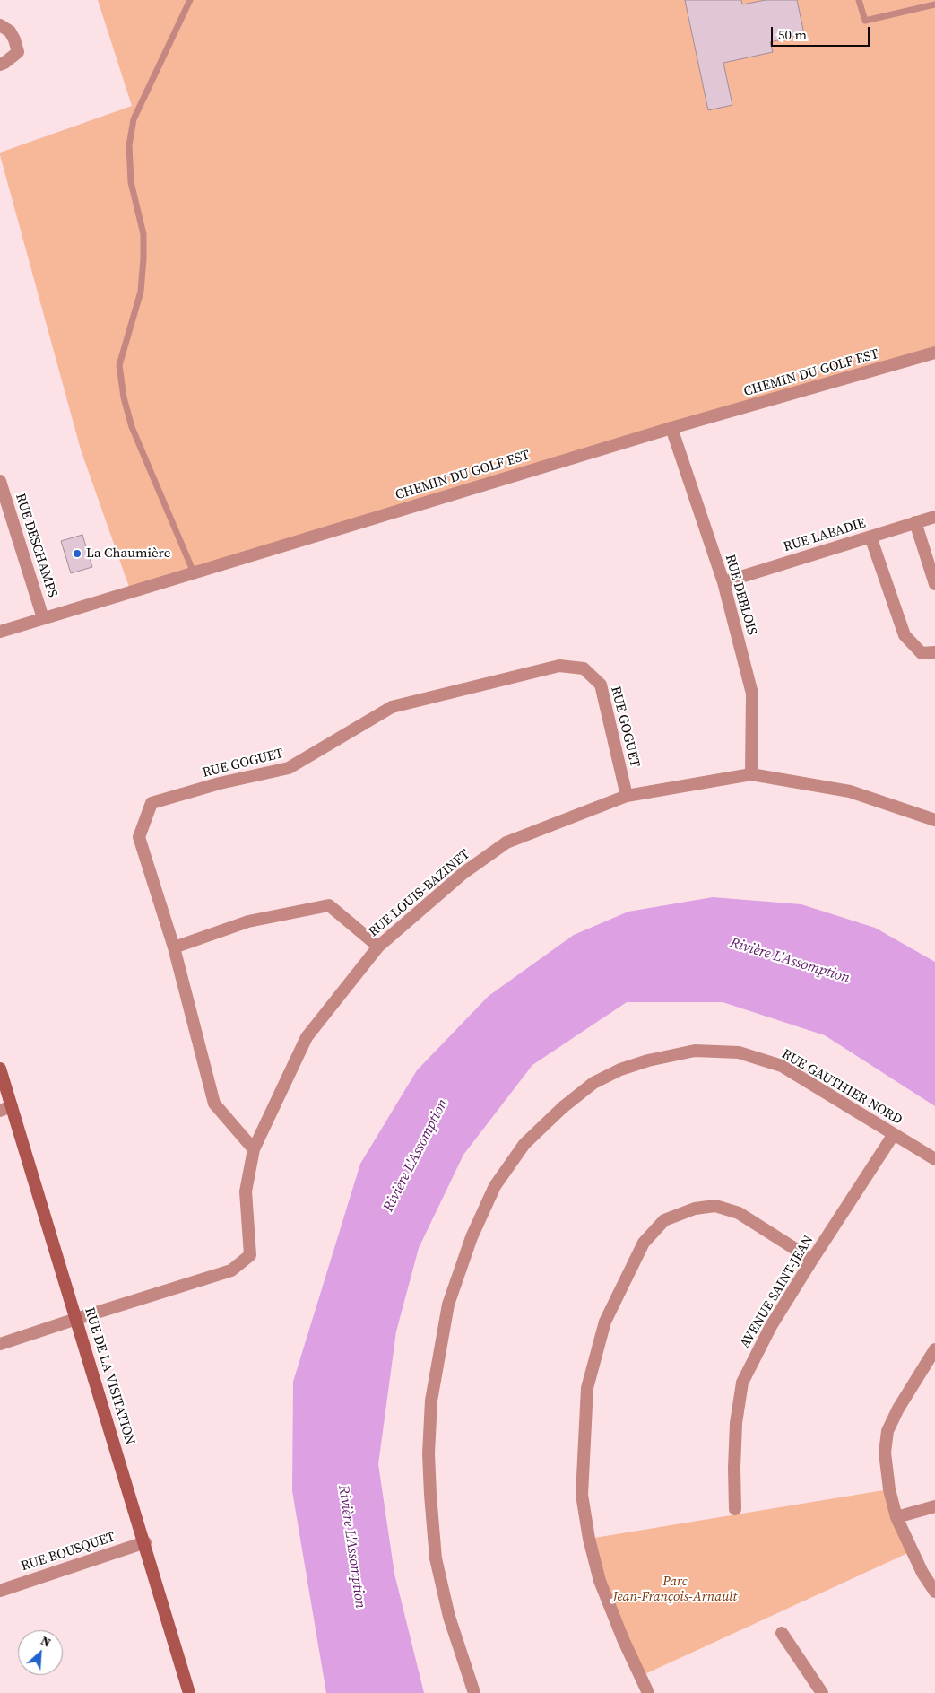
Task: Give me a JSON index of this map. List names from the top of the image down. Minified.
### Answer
{"streets":{"main road":["RUE DE LA VISITATION"],"street":["CHEMIN DU GOLF EST","RUE LABADIE","RUE DESCHAMPS","RUE DEBLOIS","RUE GOGUET","RUE LOUIS-BAZINET","RUE GAUTHIER NORD","AVENUE SAINT-JEAN","RUE BOUSQUET"]},"crossings":[["CHEMIN DU GOLF EST","RUE DESCHAMPS"],["CHEMIN DU GOLF EST","RUE DEBLOIS"],["RUE LABADIE","RUE DEBLOIS"],["RUE DEBLOIS","RUE LOUIS-BAZINET"],["RUE GOGUET","RUE LOUIS-BAZINET"],["RUE LOUIS-BAZINET","RUE DE LA VISITATION"],["RUE GAUTHIER NORD","AVENUE SAINT-JEAN"],["RUE DE LA VISITATION","RUE BOUSQUET"]],"water":["Rivière L'Assomption"],"parks":["Parc Jean-François-Arnault"],"places":["La Chaumière"],"scale_bar":"50 m","north":"top right"}
